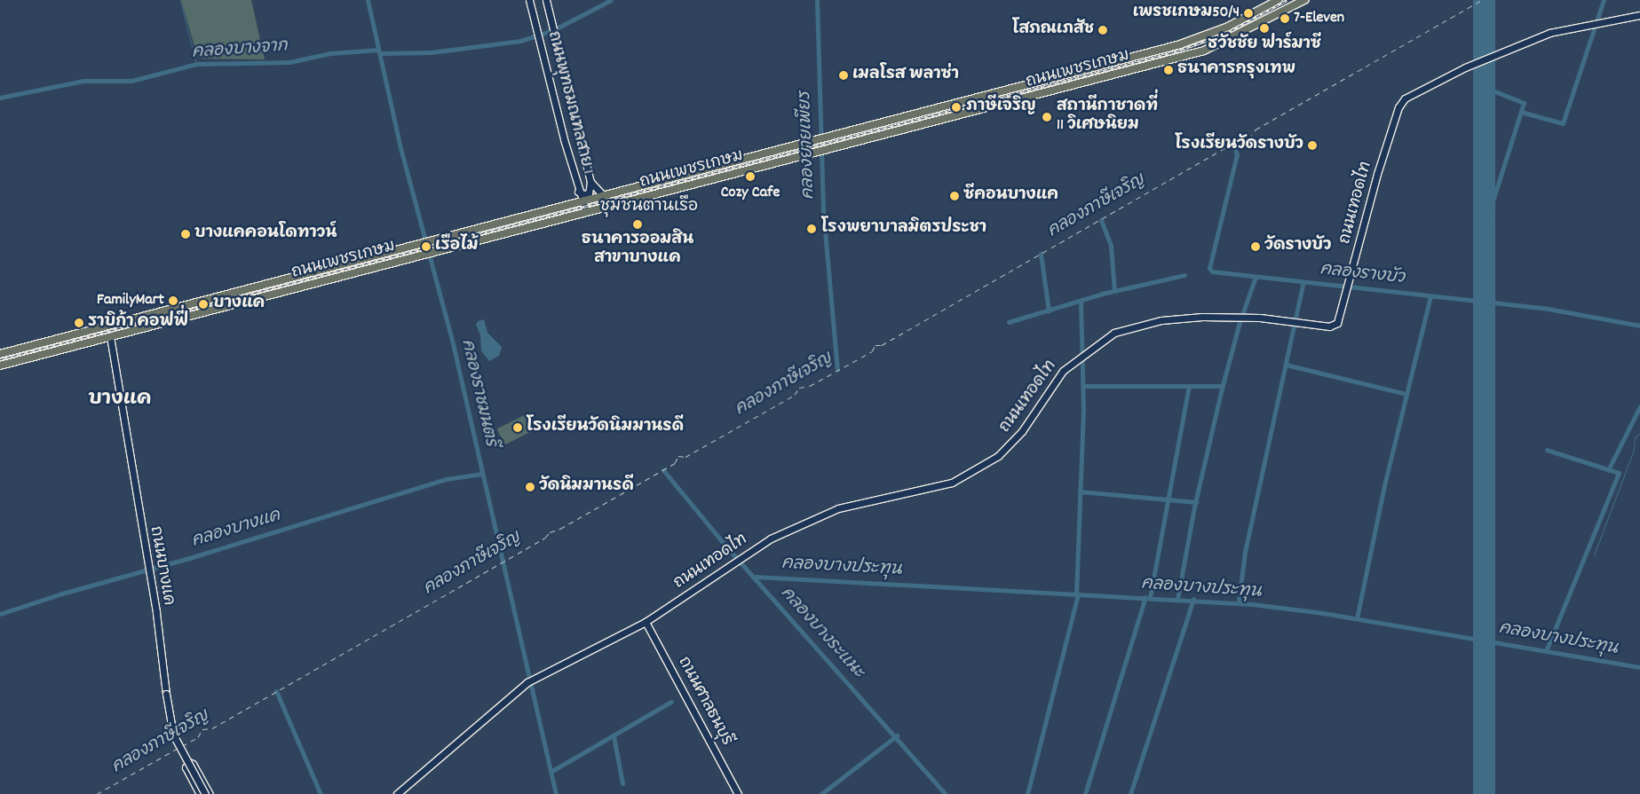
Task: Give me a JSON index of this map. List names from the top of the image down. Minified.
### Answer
{"streets":{"main road":["ถนนเพชรเกษม","ถนนพุทธมณฑลสาย 1","ถนนเทอดไท","ถนนบางแค","ถนนศาลธนบุรี"]},"crossings":[["ถนนเพชรเกษม","ถนนพุทธมณฑลสาย 1"],["ถนนเพชรเกษม","ถนนบางแค"],["ถนนเทอดไท","ถนนศาลธนบุรี"]],"districts":["ชุมชนตานเรือ","บางแค"],"water":["คลองบางจาก","คลองยายเพียร","คลองภาษีเจริญ","คลองรางบัว","คลองราชมนตรี","คลองบางแค","คลองบางประทุน","คลองบางระแนะ"],"places":["เพรชเกษม50/4","7-Eleven","ธวัชชัย ฟาร์มาซี","โสภณเภสัช","ธนาคารกรุงเทพ","เมลโรส พลาซ่า","ภาษีเจริญ","สถานีกาชาดที่ 11 วิเศษนิยม","โรงเรียนวัดรางบัว","Cozy Cafe","ซีคอนบางแค","ธนาคารออมสิน สาขาบางแค","โรงพยาบาลมิตรประชา","บางแคคอนโดทาวน์","เรือไม้","วัดรางบัว","FamilyMart","บางแค","ราบิก้า คอฟฟี่","โรงเรียนวัดนิมมานรดี","วัดนิมมานรดี"]}
